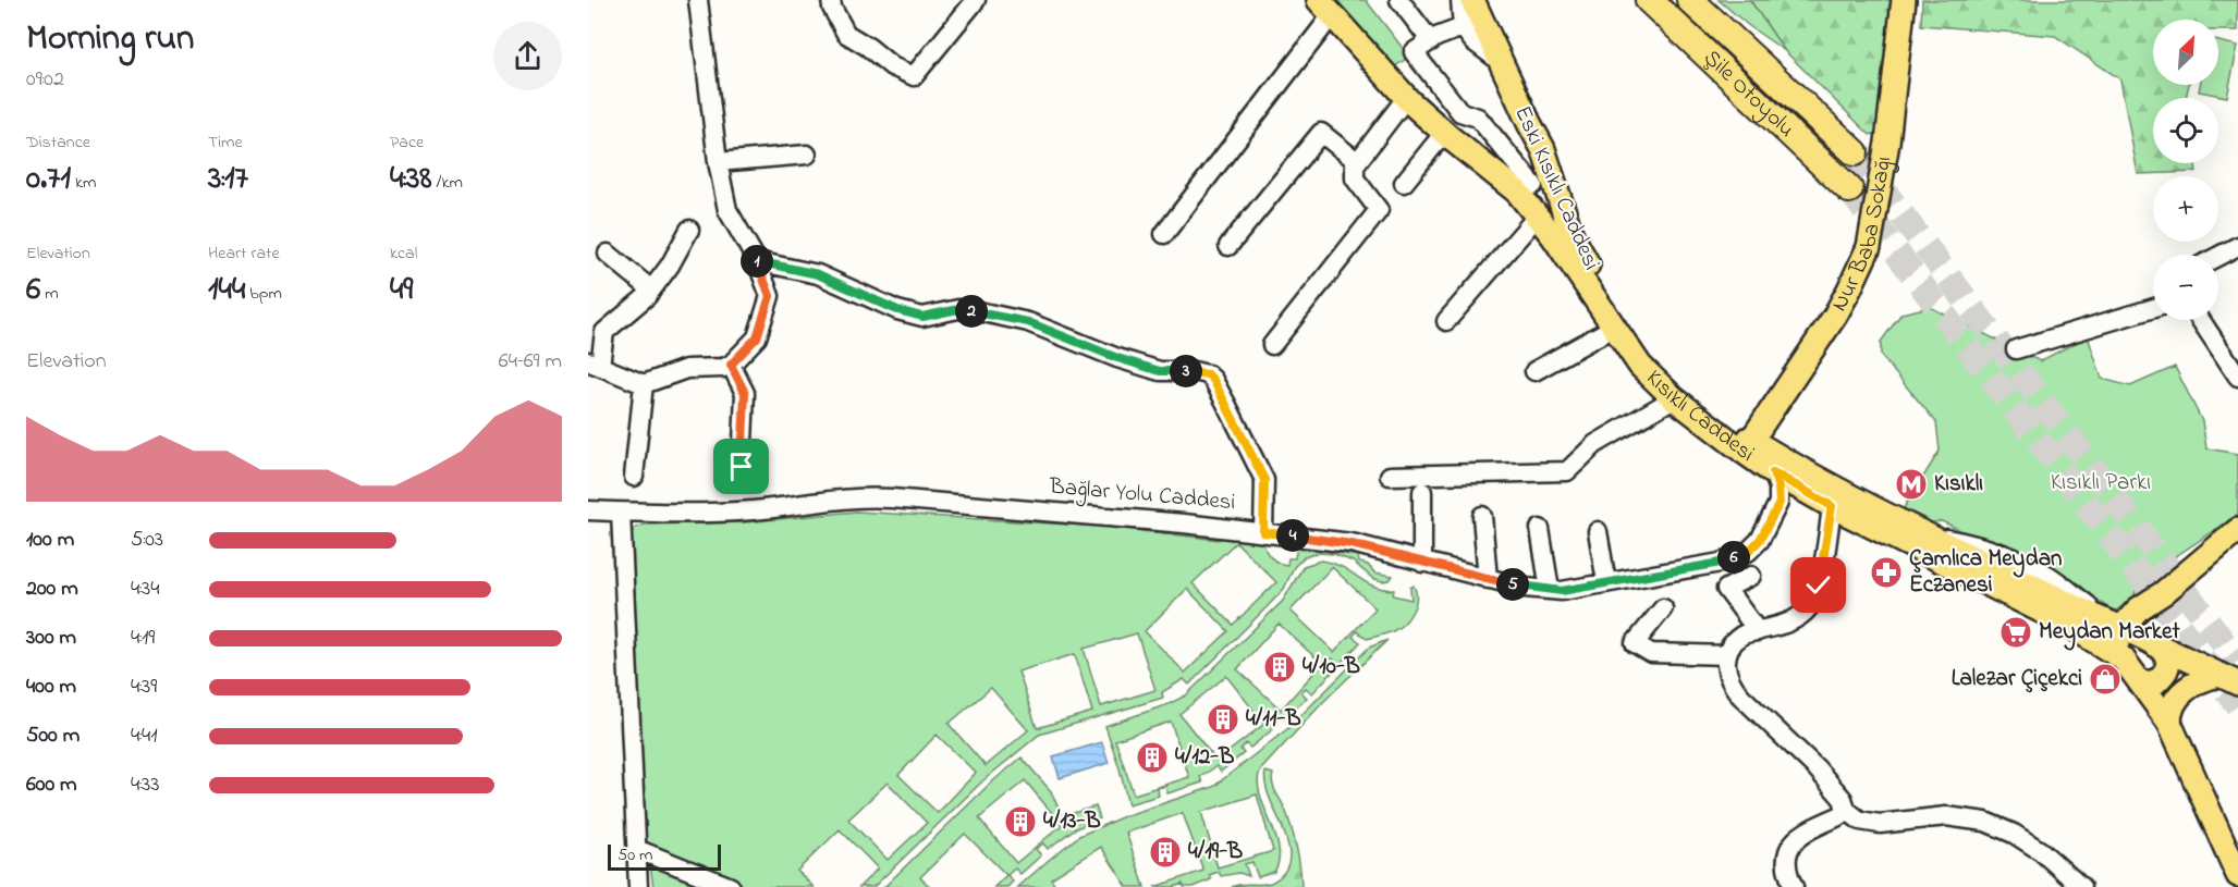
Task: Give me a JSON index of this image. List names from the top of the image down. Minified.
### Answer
{"streets":{"highway":["Şile Otoyolu"],"main road":["Eski Kısıklı Caddesi","Nur Baba Sokağı","Kısıklı Caddesi"],"street":["Bağlar Yolu Caddesi"]},"crossings":[["Eski Kısıklı Caddesi","Nur Baba Sokağı"],["Eski Kısıklı Caddesi","Kısıklı Caddesi"],["Nur Baba Sokağı","Kısıklı Caddesi"],["Kısıklı Caddesi","Bağlar Yolu Caddesi"]],"parks":["Kısıklı Parkı"],"places":{"metro station":["Kısıklı"],"pharmacy":["Çamlıca Meydan Eczanesi"],"supermarket":["Meydan Market"],"building":["4/10-B","4/11-B","4/12-B","4/13-B","4/19-B"],"shop":["Lalezar Çiçekci"]},"scale_bar":"50 m","north":"top right","page":{"heading":["Morning run","09:02"],"map_buttons":["+","−"],"stats":[["Distance","0.71 km"],["Time","3:17"],["Pace","4:38 /km"],["Elevation","6 m"],["Heart rate","144 bpm"],["kcal","49"]],"pins":["1","2","3","4","6","5"],"chart":["Elevation","64–69 m"],"list":[{"name":"100 m","note":"5:03"},{"name":"200 m","note":"4:34"},{"name":"300 m","note":"4:19"},{"name":"400 m","note":"4:39"},{"name":"500 m","note":"4:41"},{"name":"600 m","note":"4:33"}],"scale":"50 m"}}
